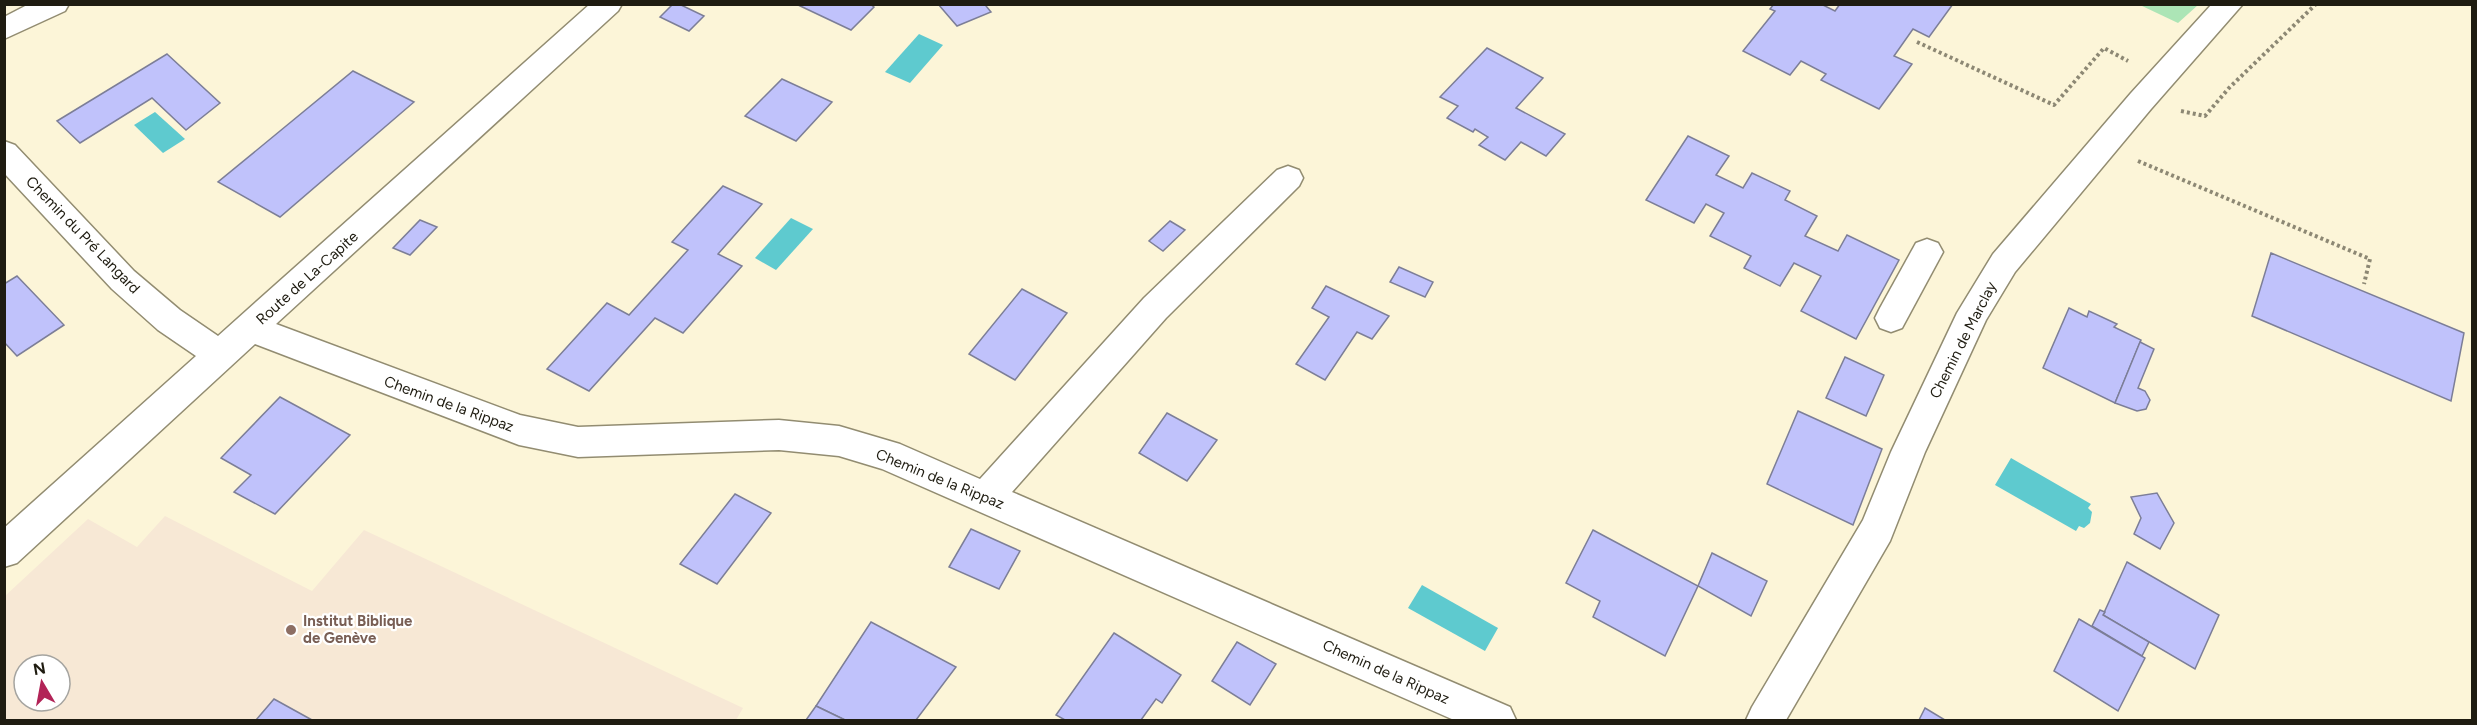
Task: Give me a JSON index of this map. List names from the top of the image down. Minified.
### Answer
{"streets":{"street":["Chemin du Pré Langard","Route de La-Capite","Chemin de Marclay","Chemin de la Rippaz"]},"crossings":[["Chemin du Pré Langard","Route de La-Capite"],["Route de La-Capite","Chemin de la Rippaz"]],"places":["Institut Biblique de Genève"],"north":"top"}
